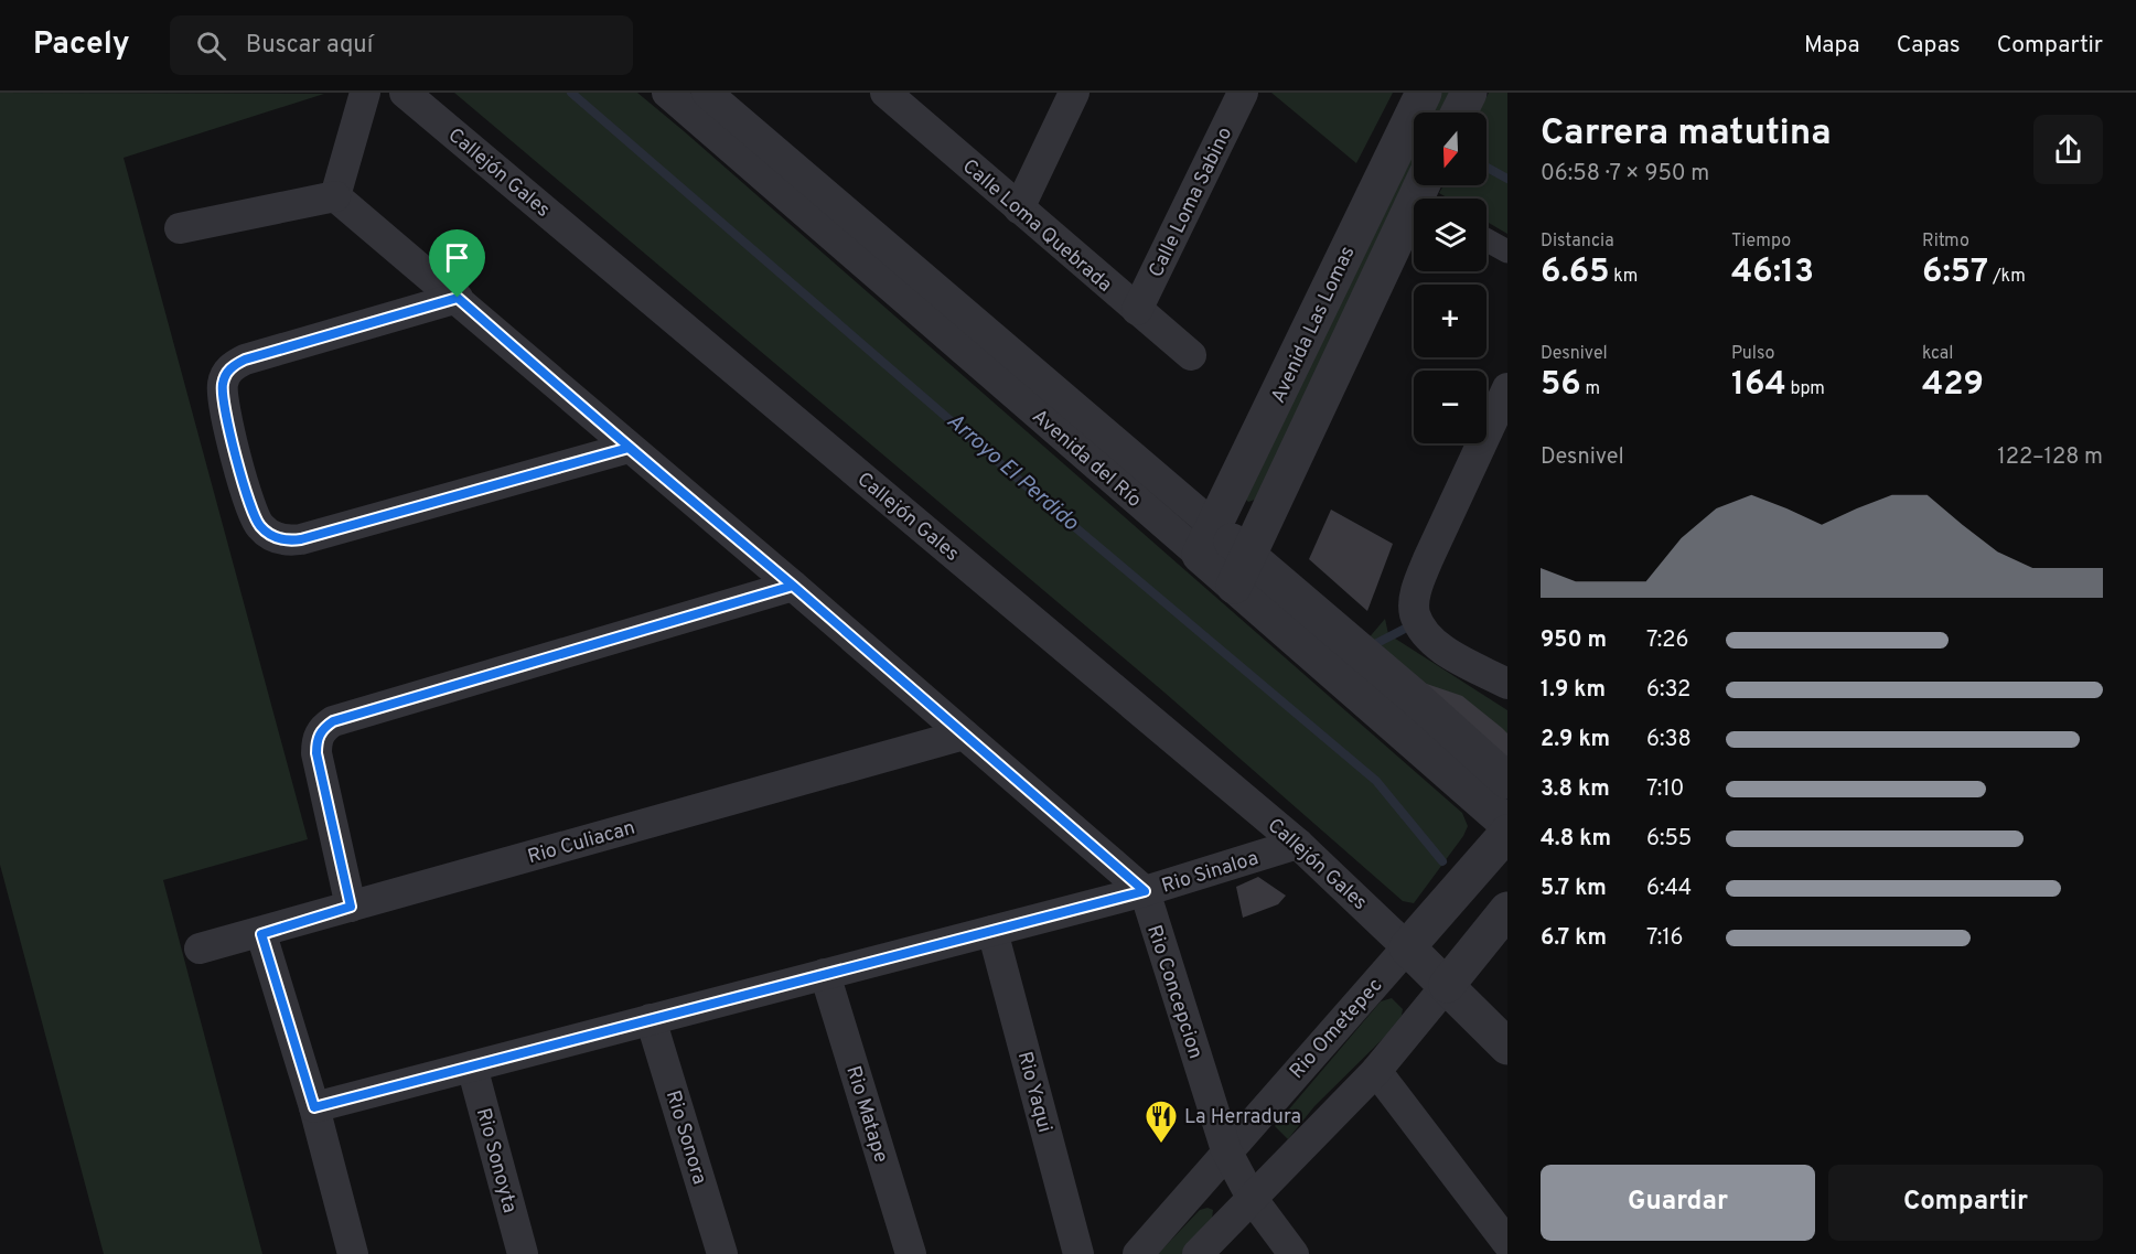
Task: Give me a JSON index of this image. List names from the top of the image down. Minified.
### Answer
{"streets":{"street":["Callejón Gales","Calle Loma Sabino","Calle Loma Quebrada","Avenida Las Lomas","Avenida del Río","Rio Culiacan","Rio Sinaloa","Rio Concepcion","Rio Ometepec","Rio Yaqui","Rio Matape","Rio Sonora","Rio Sonoyta"]},"crossings":[["Callejón Gales","Rio Sinaloa"],["Callejón Gales","Rio Ometepec"],["Calle Loma Sabino","Calle Loma Quebrada"],["Avenida Las Lomas","Avenida del Río"],["Avenida del Río","Rio Ometepec"],["Rio Sinaloa","Rio Concepcion"],["Rio Sinaloa","Rio Yaqui"],["Rio Sinaloa","Rio Matape"],["Rio Sinaloa","Rio Sonora"],["Rio Sinaloa","Rio Sonoyta"],["Rio Concepcion","Rio Ometepec"]],"water":["Arroyo El Perdido"],"places":{"restaurant":["La Herradura"]},"north":"bottom","page":{"header":"Pacely","search":"Buscar aquí","nav":["Mapa","Capas","Compartir"],"heading":["Carrera matutina","06:58 · 7 × 950 m"],"map_buttons":["+","−"],"stats":[["Distancia","6.65 km"],["Tiempo","46:13"],["Ritmo","6:57 /km"],["Desnivel","56 m"],["Pulso","164 bpm"],["kcal","429"]],"chart":["Desnivel","122–128 m"],"list":[{"name":"950 m","note":"7:26"},{"name":"1.9 km","note":"6:32"},{"name":"2.9 km","note":"6:38"},{"name":"3.8 km","note":"7:10"},{"name":"4.8 km","note":"6:55"},{"name":"5.7 km","note":"6:44"},{"name":"6.7 km","note":"7:16"}],"buttons":["Guardar","Compartir"]}}
